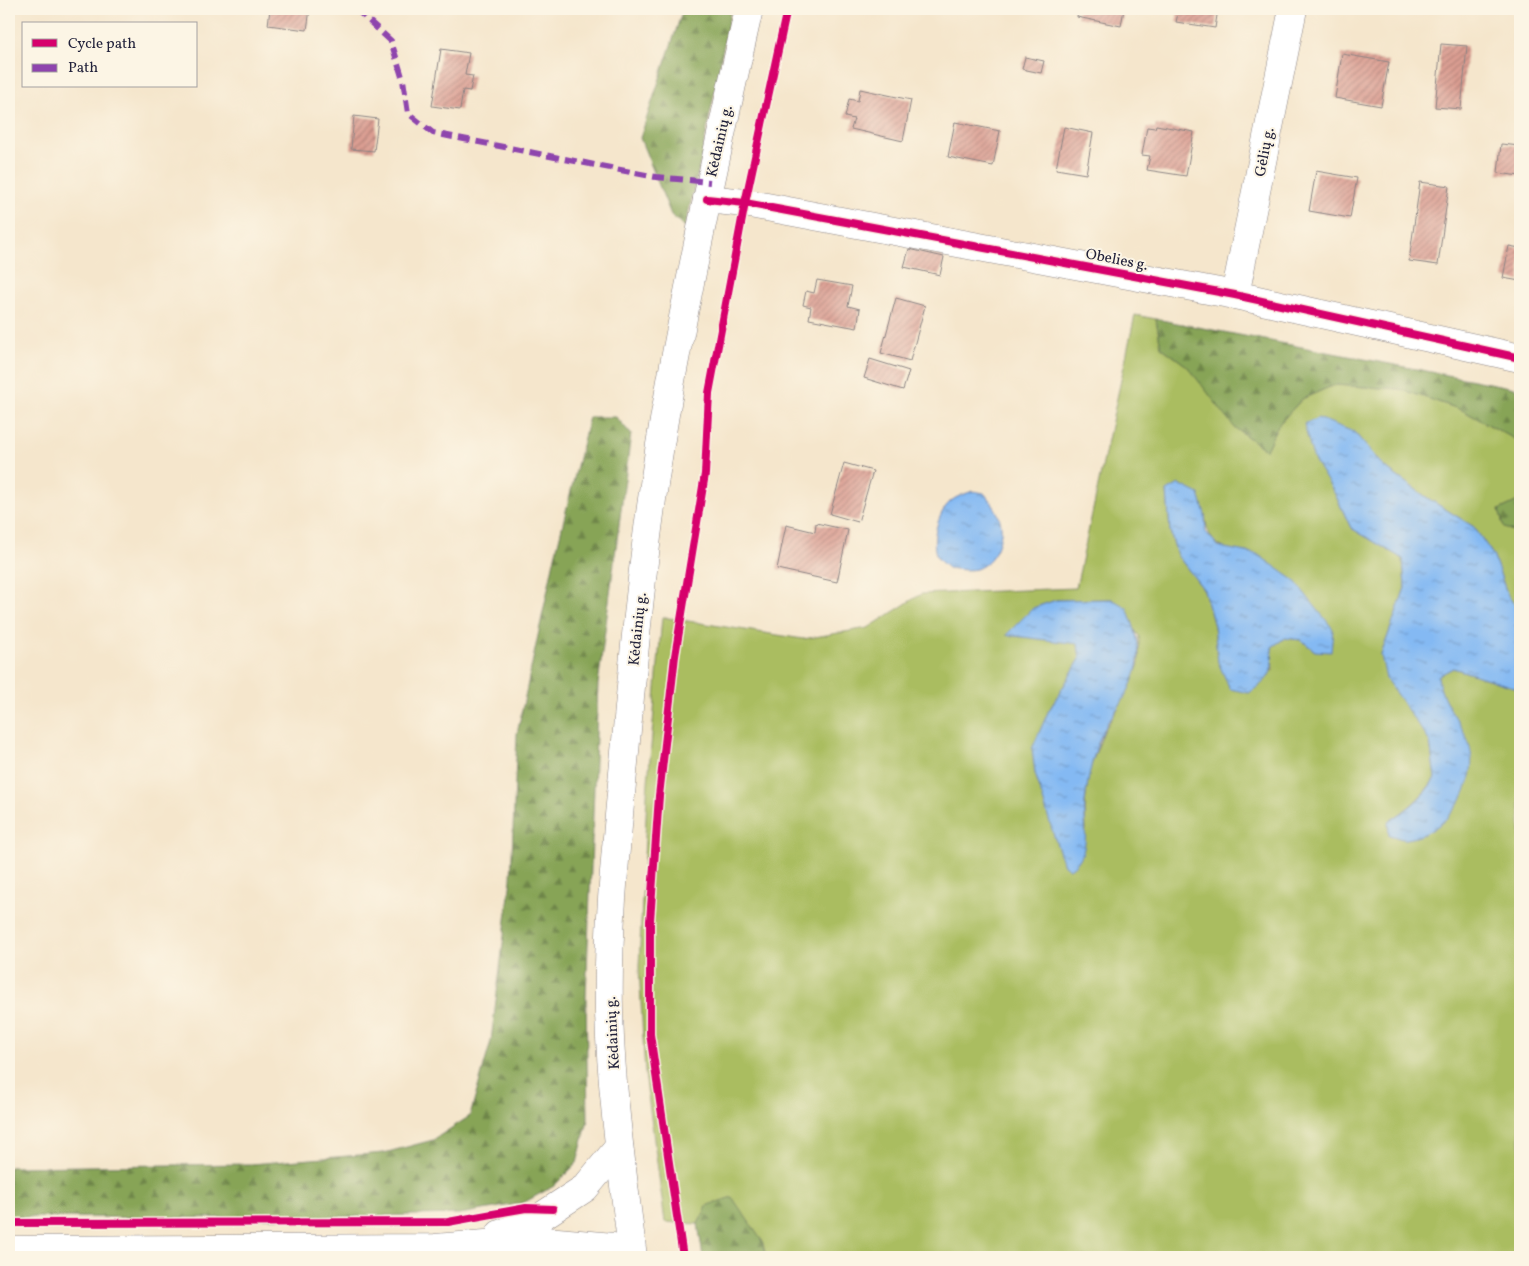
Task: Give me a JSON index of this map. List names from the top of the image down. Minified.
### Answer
{"streets":{"street":["Kėdainių g.","Gėlių g.","Obelies g."]},"crossings":[["Kėdainių g.","Obelies g."],["Gėlių g.","Obelies g."]],"legend":["Cycle path","Path"]}
